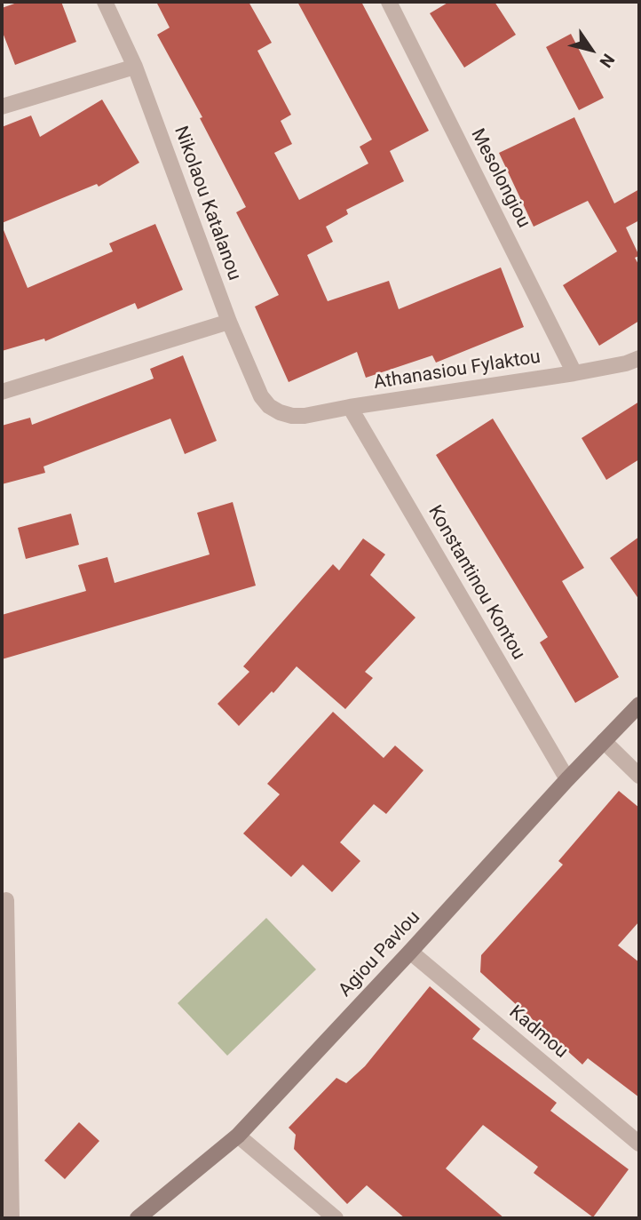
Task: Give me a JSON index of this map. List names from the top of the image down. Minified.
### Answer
{"streets":{"main road":["Agiou Pavlou"],"street":["Mesolongiou","Nikolaou Katalanou","Athanasiou Fylaktou","Konstantinou Kontou","Kadmou"]},"crossings":[["Mesolongiou","Athanasiou Fylaktou"],["Nikolaou Katalanou","Athanasiou Fylaktou"],["Athanasiou Fylaktou","Konstantinou Kontou"],["Konstantinou Kontou","Agiou Pavlou"],["Agiou Pavlou","Kadmou"]],"north":"bottom right"}
